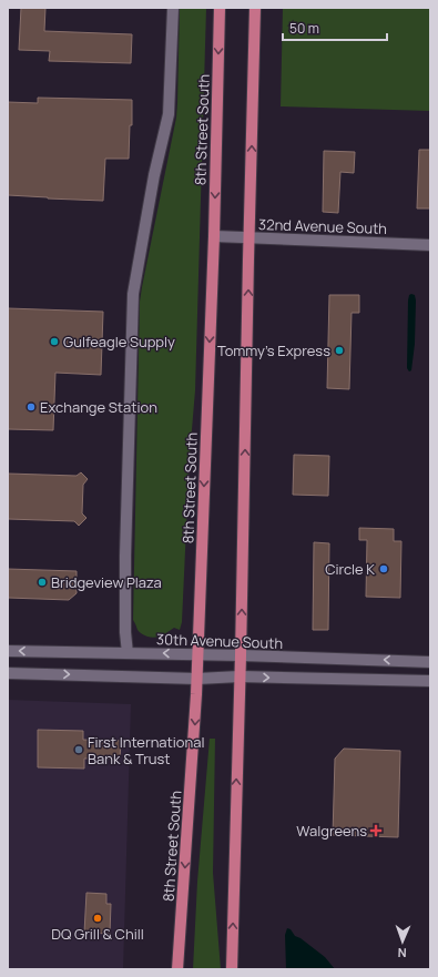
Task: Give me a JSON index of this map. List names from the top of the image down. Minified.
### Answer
{"streets":{"main road":["8th Street South"],"street":["32nd Avenue South","30th Avenue South"]},"crossings":[["8th Street South","32nd Avenue South"],["8th Street South","30th Avenue South"]],"places":{"other":["Gulfeagle Supply","Tommy's Express","Exchange Station","Circle K","Bridgeview Plaza","First International Bank & Trust","DQ Grill & Chill"],"health":["Walgreens"]},"scale_bar":"50 m","north":"bottom"}
